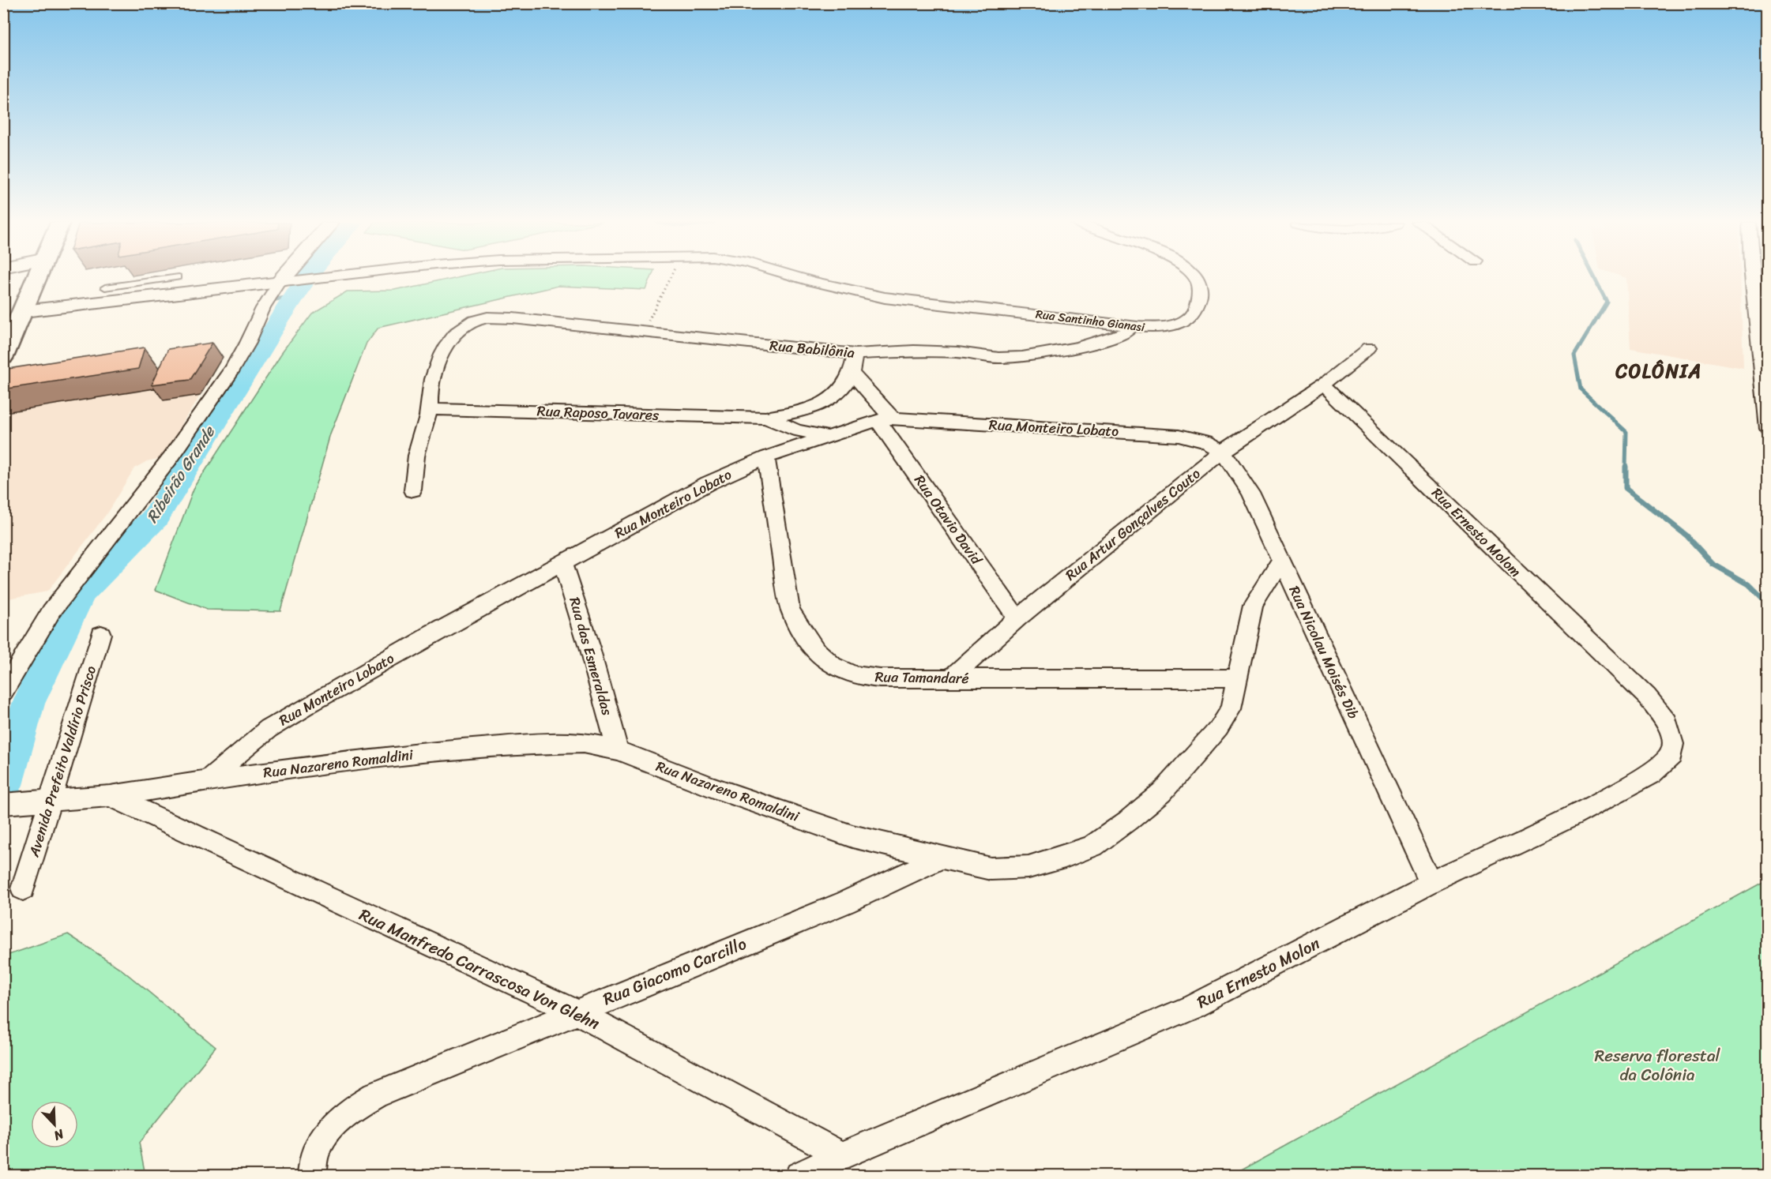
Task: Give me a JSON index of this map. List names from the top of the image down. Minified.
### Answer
{"streets":{"street":["Rua Santinho Gianasi","Rua Babilônia","Rua Raposo Tavares","Rua Monteiro Lobato","Rua Otavio David","Rua Artur Gonçalves Couto","Rua Ernesto Molom","Rua Nicolau Moisés Dib","Rua das Esmeraldas","Rua Tamandaré","Avenida Prefeito Valdírio Prisco","Rua Nazareno Romaldini","Rua Manfredo Carrascosa Von Glehn","Rua Giacomo Carcillo","Rua Ernesto Molon"]},"crossings":[["Rua Santinho Gianasi","Rua Babilônia"],["Rua Babilônia","Rua Raposo Tavares"],["Rua Raposo Tavares","Rua Monteiro Lobato"],["Rua Raposo Tavares","Rua Otavio David"],["Rua Monteiro Lobato","Rua Otavio David"],["Rua Monteiro Lobato","Rua Nicolau Moisés Dib"],["Rua Monteiro Lobato","Rua das Esmeraldas"],["Rua Monteiro Lobato","Rua Tamandaré"],["Rua Monteiro Lobato","Rua Nazareno Romaldini"],["Rua Otavio David","Rua Artur Gonçalves Couto"],["Rua Artur Gonçalves Couto","Rua Ernesto Molom"],["Rua Artur Gonçalves Couto","Rua Nicolau Moisés Dib"],["Rua Artur Gonçalves Couto","Rua Tamandaré"],["Rua Ernesto Molom","Rua Ernesto Molon"],["Rua Nicolau Moisés Dib","Rua Nazareno Romaldini"],["Rua Nicolau Moisés Dib","Rua Ernesto Molon"],["Rua das Esmeraldas","Rua Nazareno Romaldini"],["Rua Tamandaré","Rua Nazareno Romaldini"],["Avenida Prefeito Valdírio Prisco","Rua Nazareno Romaldini"],["Rua Nazareno Romaldini","Rua Manfredo Carrascosa Von Glehn"],["Rua Nazareno Romaldini","Rua Giacomo Carcillo"],["Rua Manfredo Carrascosa Von Glehn","Rua Giacomo Carcillo"],["Rua Manfredo Carrascosa Von Glehn","Rua Ernesto Molon"]],"districts":["COLÔNIA"],"water":["Ribeirão Grande"],"parks":["Reserva florestal da Colônia"],"north":"bottom right"}
